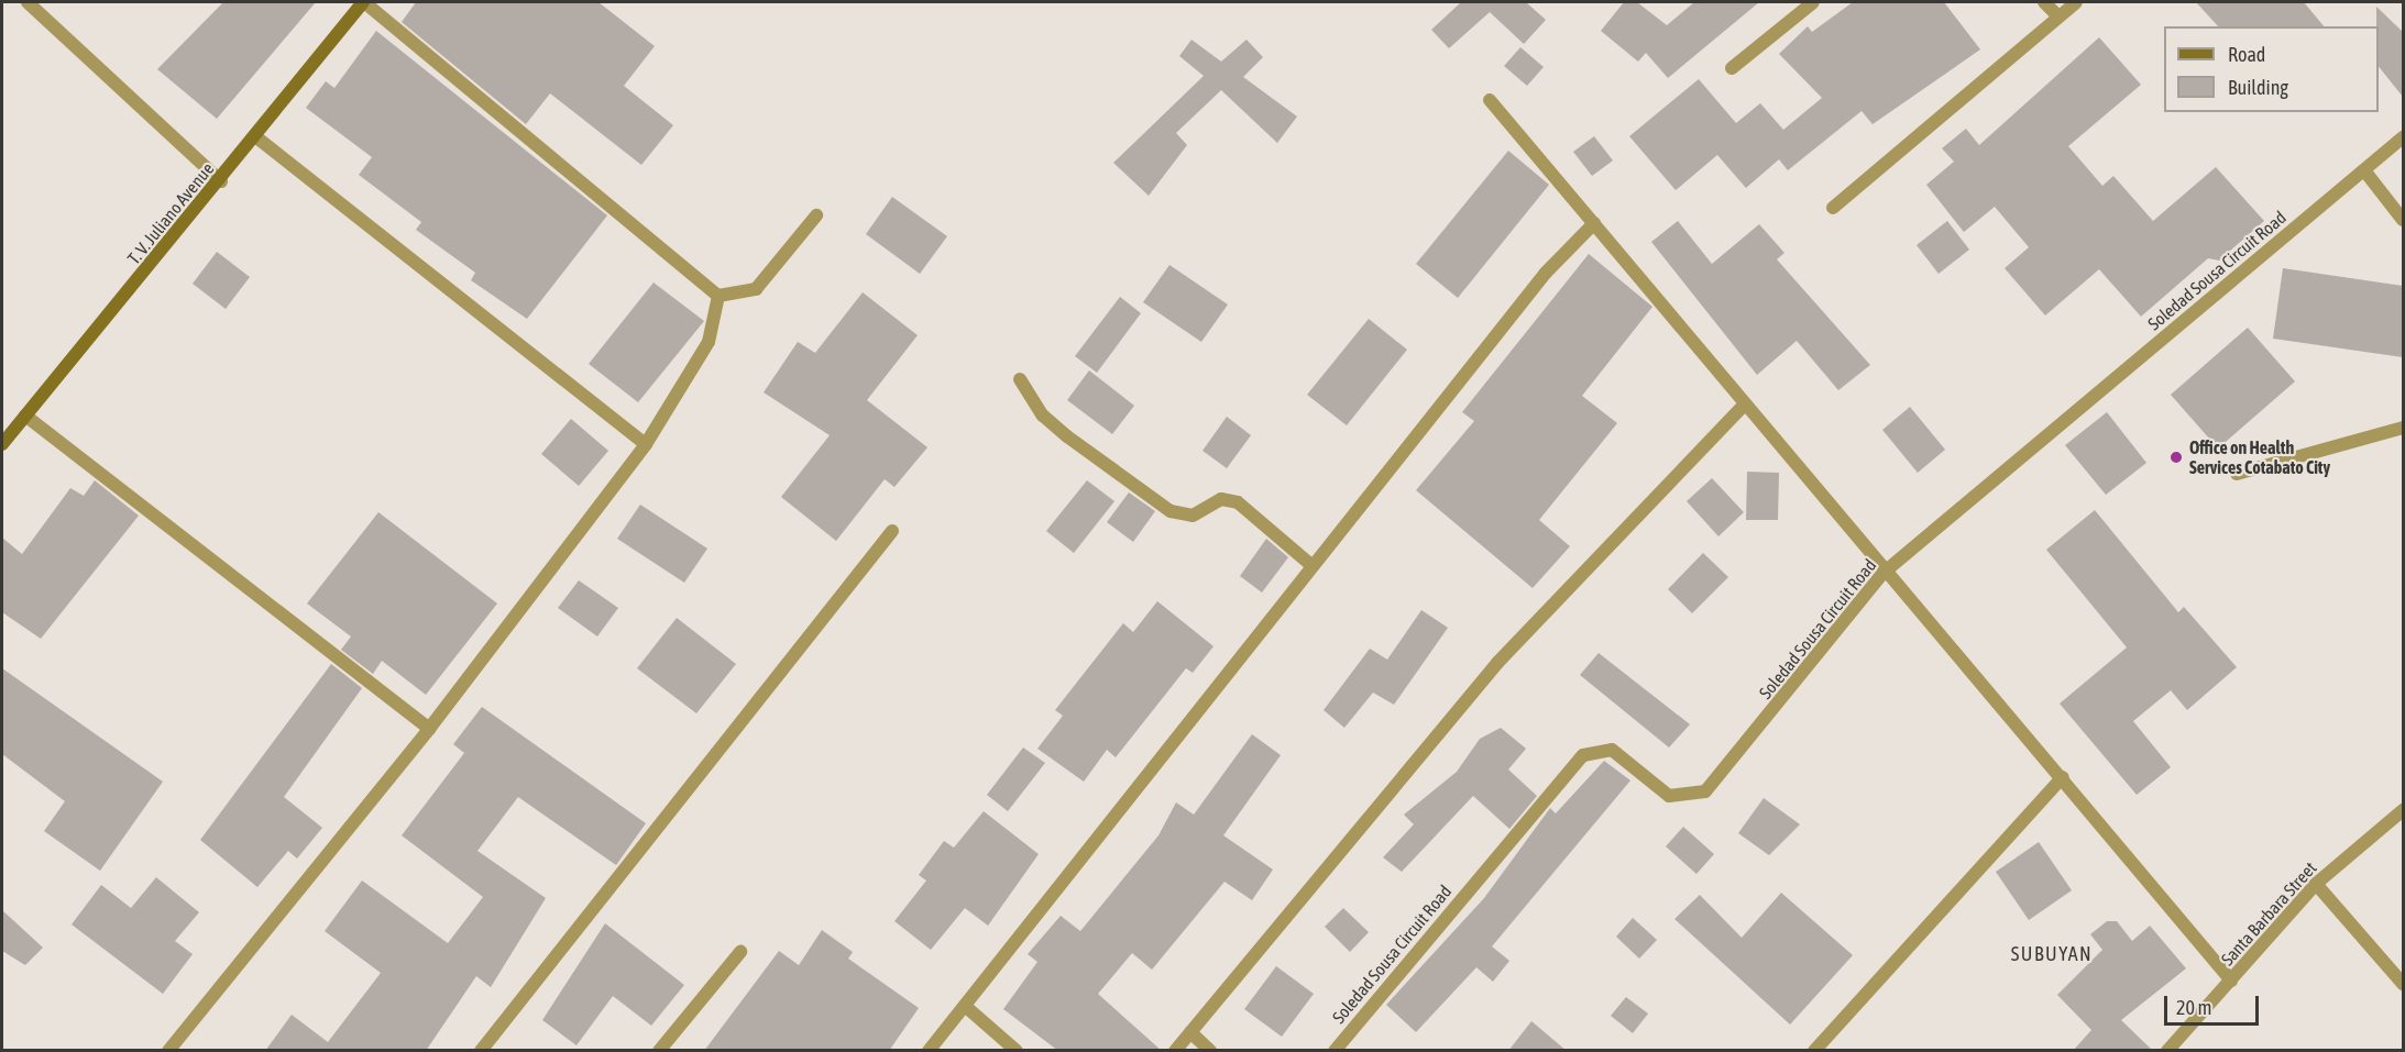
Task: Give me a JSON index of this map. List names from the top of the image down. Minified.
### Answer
{"streets":{"main road":["T. V. Juliano Avenue"],"street":["Soledad Sousa Circuit Road","Santa Barbara Street"]},"districts":["SUBUYAN"],"places":["Office on Health Services Cotabato City"],"legend":["Road","Building"],"scale_bar":"20 m"}
